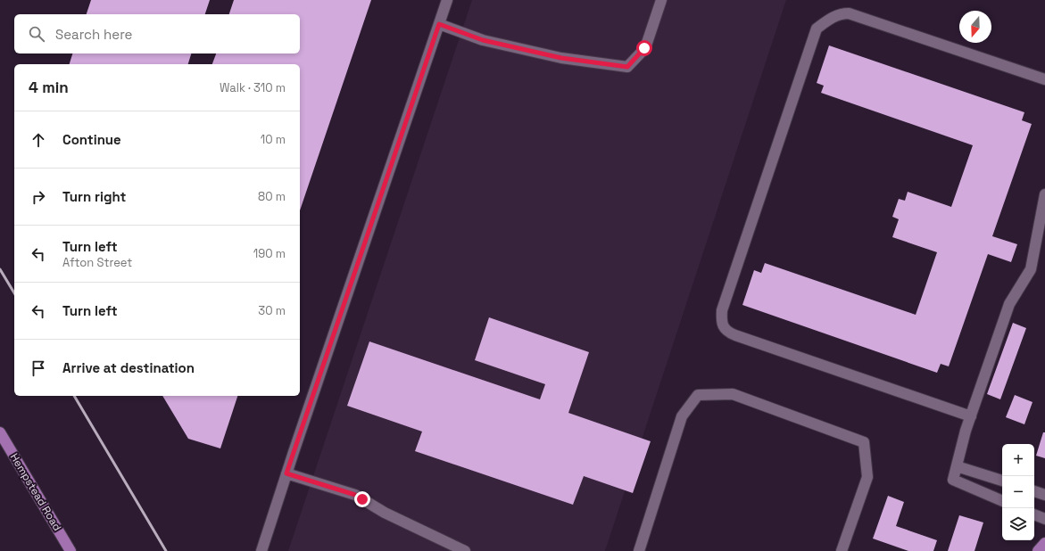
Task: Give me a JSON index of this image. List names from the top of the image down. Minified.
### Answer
{"streets":{"main road":["Hempstead Road"]},"north":"bottom","page":{"search":"Search here","heading":["4 min","Walk · 310 m"],"list":[["Continue","10 m"],["Turn right","80 m"],["Turn left","Afton Street","190 m"],["Turn left","30 m"],"Arrive at destination"],"map_buttons":["+","−"]}}
